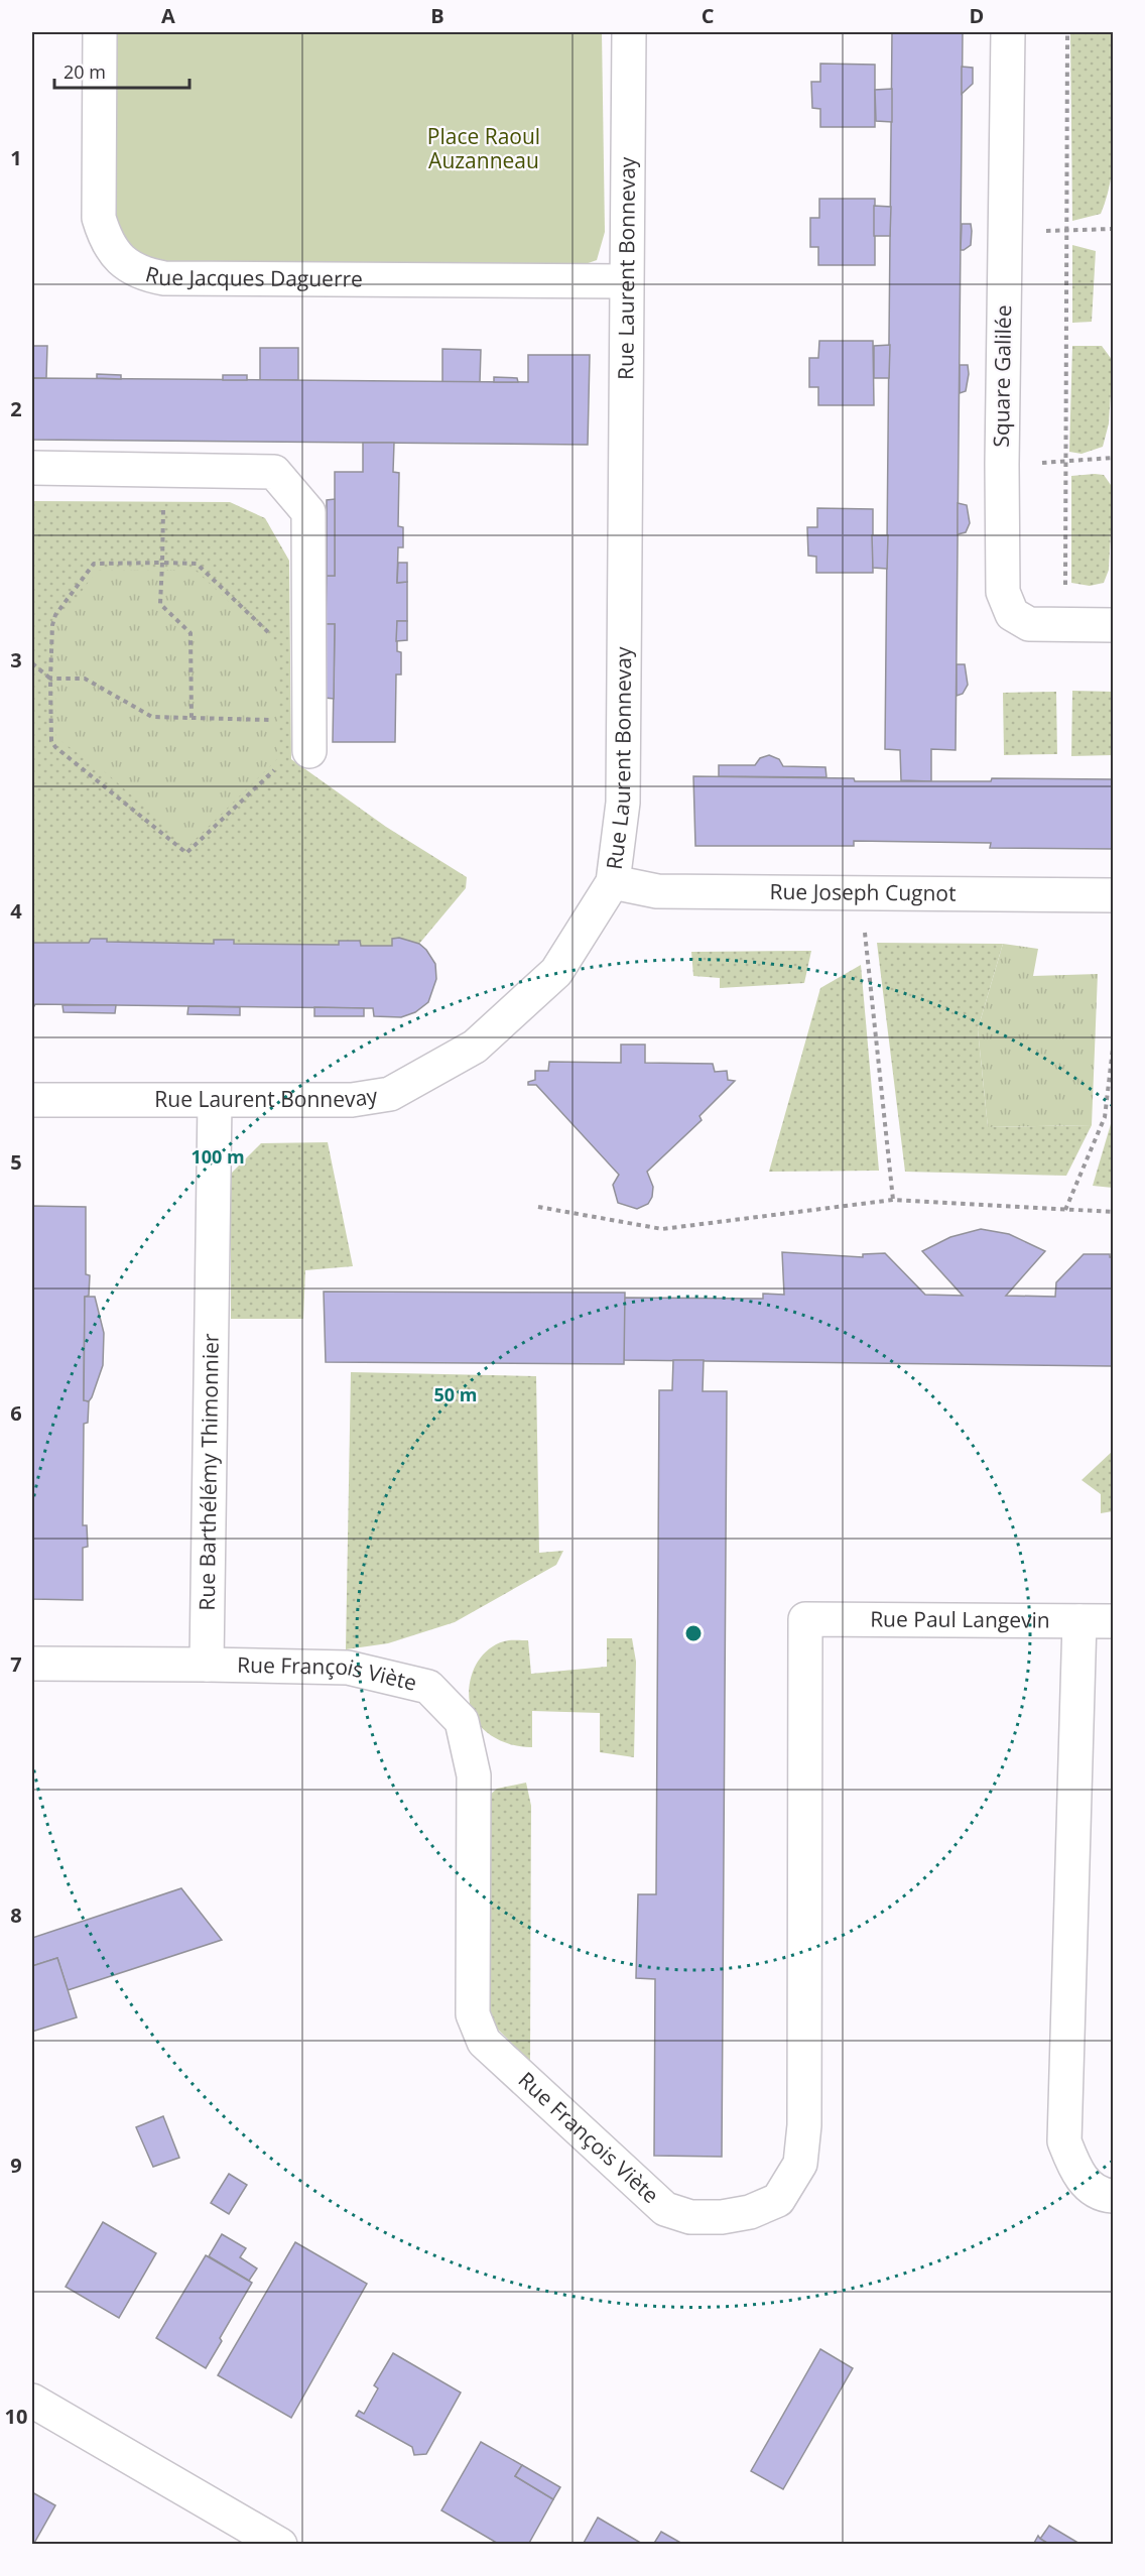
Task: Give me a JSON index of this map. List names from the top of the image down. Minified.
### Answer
{"streets":{"street":["Rue Laurent Bonnevay","Rue Jacques Daguerre","Square Galilée","Rue Joseph Cugnot","Rue Barthélémy Thimonnier","Rue Paul Langevin","Rue François Viète"]},"crossings":[["Rue Laurent Bonnevay","Rue Jacques Daguerre"],["Rue Laurent Bonnevay","Rue Joseph Cugnot"],["Rue Laurent Bonnevay","Rue Barthélémy Thimonnier"],["Rue Barthélémy Thimonnier","Rue François Viète"],["Rue Paul Langevin","Rue François Viète"]],"parks":["Place Raoul Auzanneau"],"scale_bar":"20 m","grid":{"columns":["A","B","C","D"],"rows":["1","2","3","4","5","6","7","8","9","10"]},"rings":["100 m","50 m"]}
